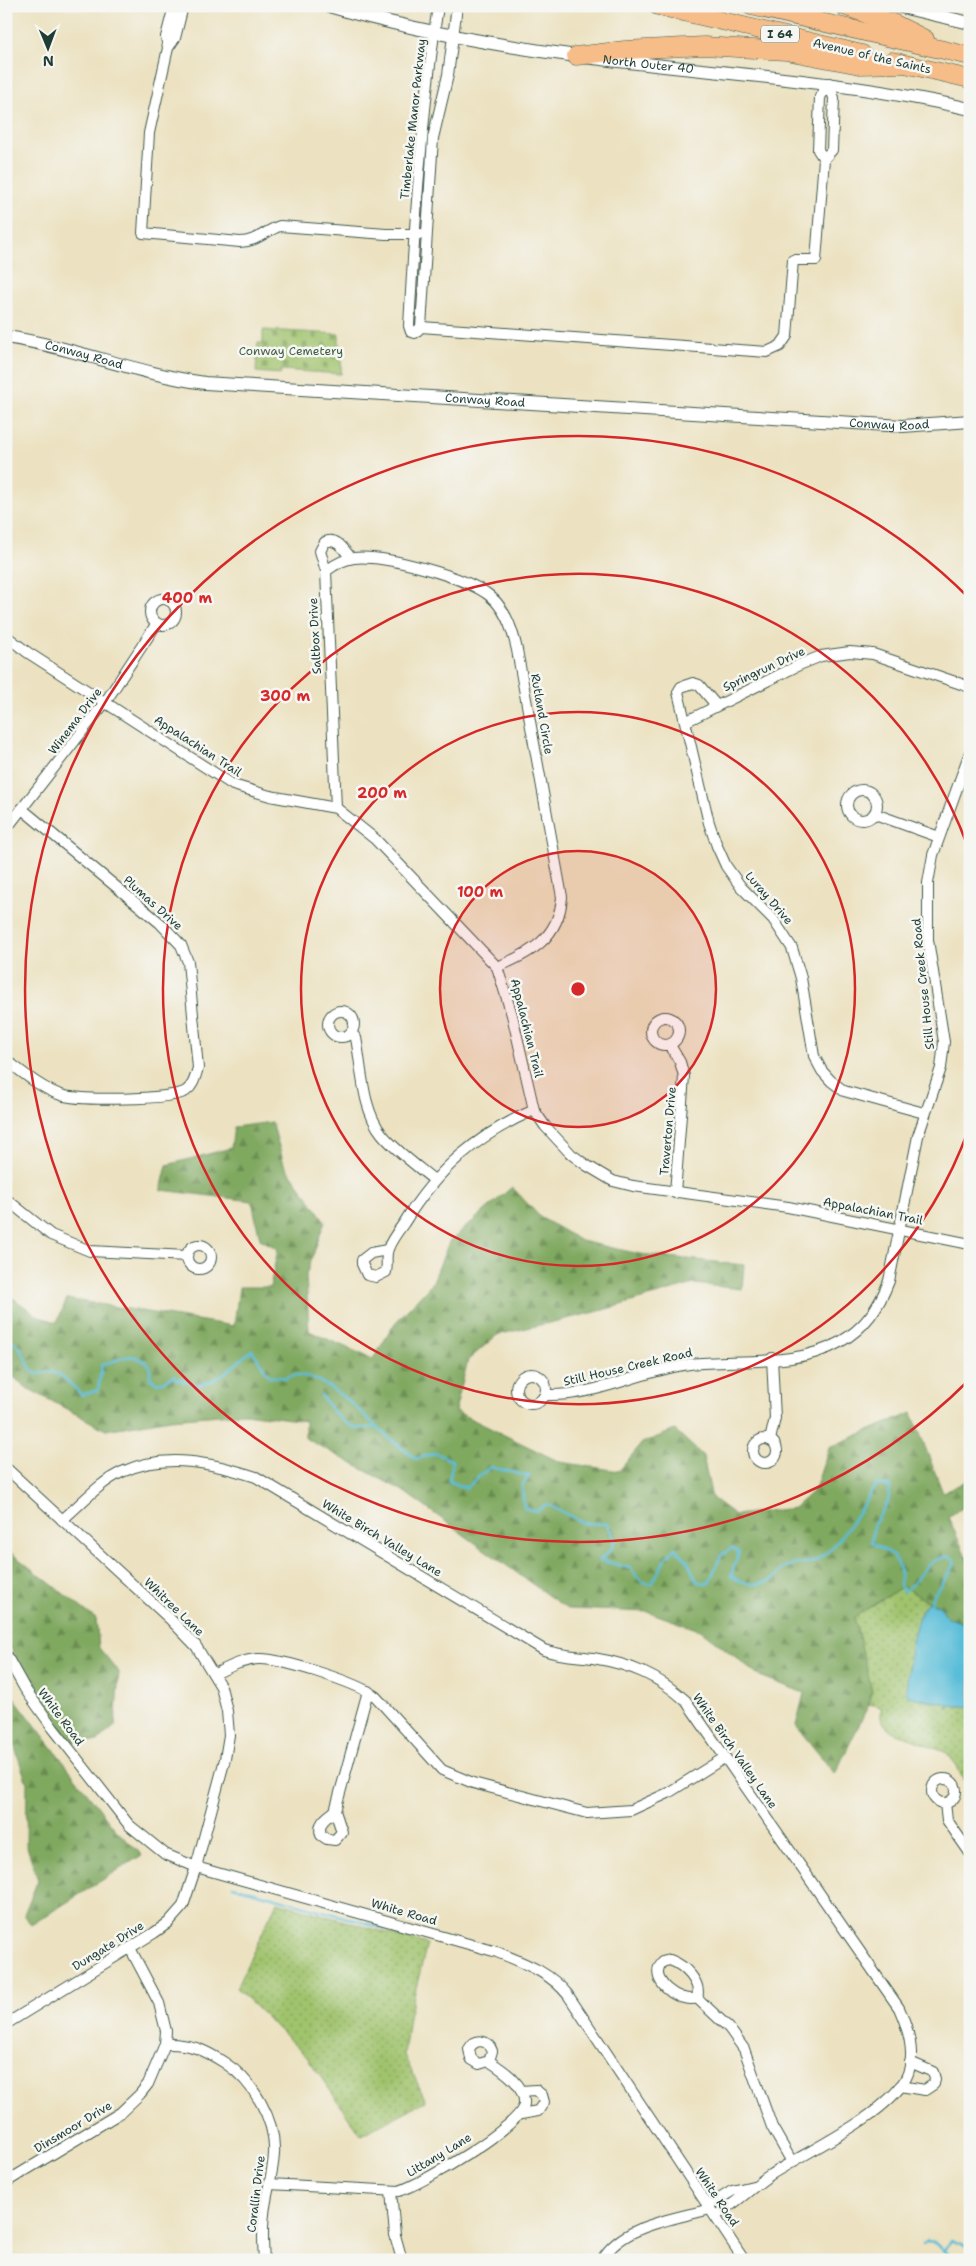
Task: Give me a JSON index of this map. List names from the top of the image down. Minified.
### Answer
{"streets":{"highway":["I 64","Avenue of the Saints"],"street":["North Outer 40","Timberlake Manor Parkway","Conway Road","Saltbox Drive","Springrun Drive","Rutland Circle","Winema Drive","Appalachian Trail","Luray Drive","Plumas Drive","Still House Creek Road","Traverton Drive","White Birch Valley Lane","Whitree Lane","White Road","Dungate Drive","Dinsmoor Drive","Littany Lane","Corallin Drive"]},"crossings":[["North Outer 40","Timberlake Manor Parkway"],["Saltbox Drive","Rutland Circle"],["Saltbox Drive","Appalachian Trail"],["Springrun Drive","Luray Drive"],["Rutland Circle","Appalachian Trail"],["Winema Drive","Appalachian Trail"],["Winema Drive","Plumas Drive"],["Appalachian Trail","Still House Creek Road"],["Appalachian Trail","Traverton Drive"],["Luray Drive","Still House Creek Road"],["White Birch Valley Lane","Whitree Lane"],["White Birch Valley Lane","White Road"],["Whitree Lane","White Road"],["Whitree Lane","Dungate Drive"],["White Road","Dungate Drive"],["Dungate Drive","Dinsmoor Drive"],["Dinsmoor Drive","Corallin Drive"],["Littany Lane","Corallin Drive"]],"parks":["Conway Cemetery"],"north":"bottom","rings":["400 m","300 m","200 m","100 m"]}
